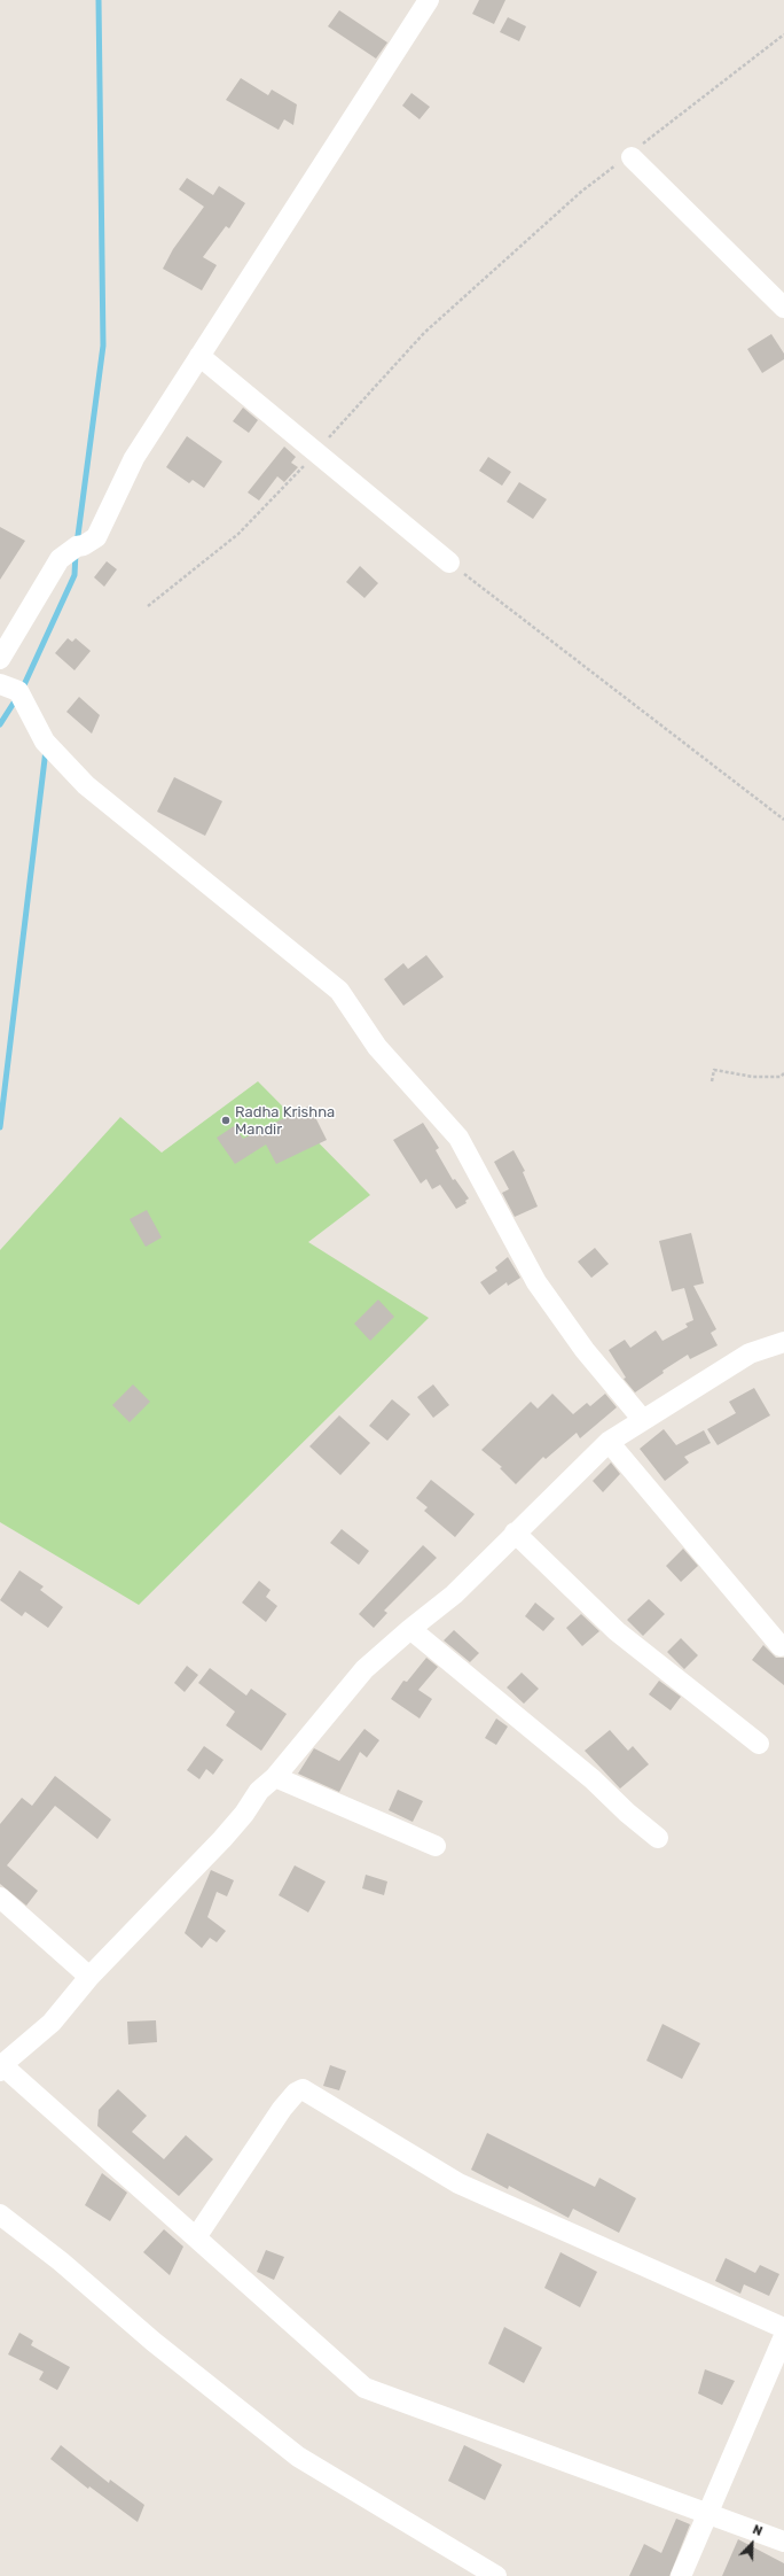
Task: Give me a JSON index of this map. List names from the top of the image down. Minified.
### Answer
{"places":["Radha Krishna Mandir"],"north":"top right"}
